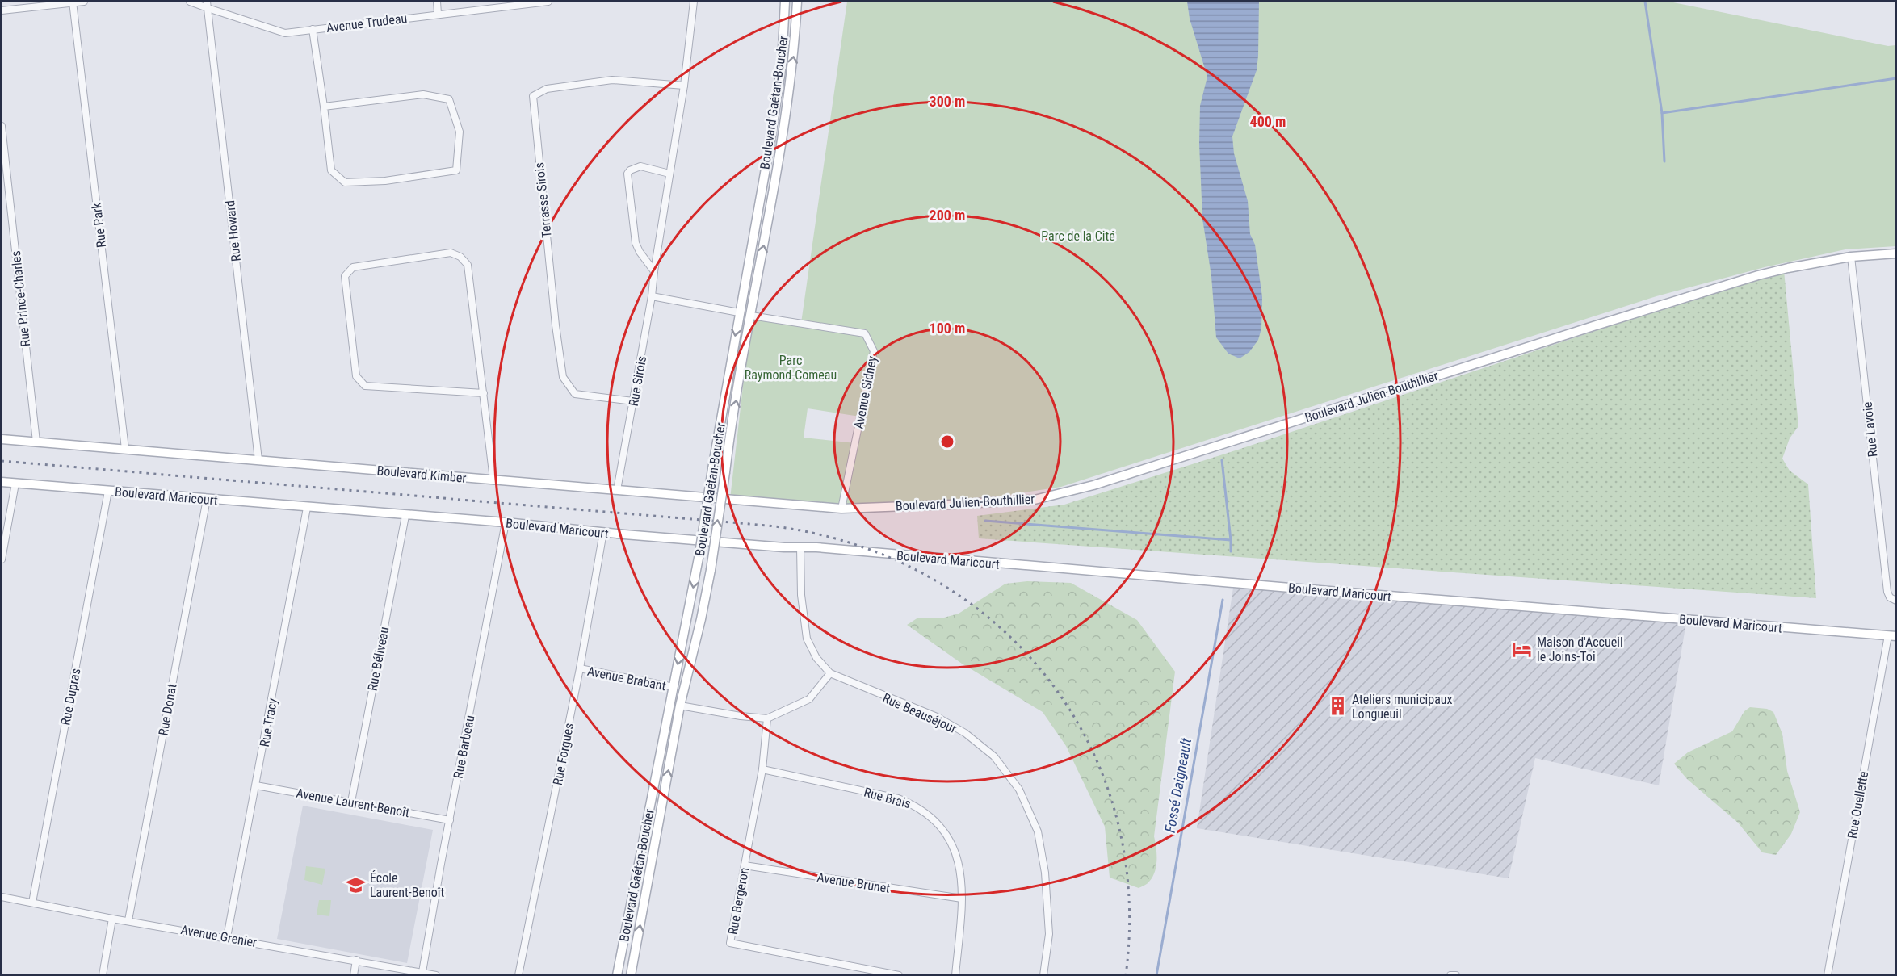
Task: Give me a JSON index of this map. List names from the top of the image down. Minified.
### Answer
{"streets":{"street":["Avenue Trudeau","Boulevard Gaétan-Boucher","Terrasse Sirois","Rue Park","Rue Howard","Rue Prince-Charles","Rue Sirois","Avenue Sidney","Boulevard Julien-Bouthillier","Rue Lavoie","Boulevard Kimber","Boulevard Maricourt","Rue Béliveau","Avenue Brabant","Rue Dupras","Rue Donat","Rue Beauséjour","Rue Tracy","Rue Barbeau","Rue Forgues","Rue Brais","Avenue Laurent-Benoît","Rue Ouellette","Avenue Brunet","Rue Bergeron","Avenue Grenier"]},"crossings":[["Avenue Trudeau","Rue Howard"],["Boulevard Gaétan-Boucher","Avenue Sidney"],["Boulevard Gaétan-Boucher","Avenue Brabant"],["Terrasse Sirois","Rue Sirois"],["Rue Park","Boulevard Kimber"],["Rue Howard","Boulevard Kimber"],["Rue Prince-Charles","Boulevard Kimber"],["Rue Sirois","Boulevard Kimber"],["Avenue Sidney","Boulevard Julien-Bouthillier"],["Avenue Sidney","Boulevard Kimber"],["Boulevard Julien-Bouthillier","Rue Lavoie"],["Boulevard Julien-Bouthillier","Boulevard Kimber"],["Boulevard Maricourt","Rue Béliveau"],["Boulevard Maricourt","Rue Dupras"],["Boulevard Maricourt","Rue Donat"],["Boulevard Maricourt","Rue Beauséjour"],["Boulevard Maricourt","Rue Tracy"],["Boulevard Maricourt","Rue Barbeau"],["Boulevard Maricourt","Rue Forgues"],["Boulevard Maricourt","Rue Ouellette"],["Rue Béliveau","Avenue Laurent-Benoît"],["Avenue Brabant","Rue Beauséjour"],["Avenue Brabant","Rue Forgues"],["Avenue Brabant","Rue Bergeron"],["Rue Dupras","Avenue Grenier"],["Rue Donat","Avenue Grenier"],["Rue Tracy","Avenue Laurent-Benoît"],["Rue Tracy","Avenue Grenier"],["Rue Barbeau","Avenue Laurent-Benoît"],["Rue Barbeau","Avenue Grenier"],["Rue Brais","Avenue Brunet"],["Rue Brais","Rue Bergeron"],["Avenue Brunet","Rue Bergeron"]],"water":["Fossé Daigneault"],"parks":["Parc de la Cité","Parc Raymond-Comeau"],"places":{"hotel":["Maison d'Accueil le Joins-Toi"],"building":["Ateliers municipaux Longueuil"],"school or university":["École Laurent-Benoît"]},"rings":["300 m","400 m","200 m","100 m"]}
